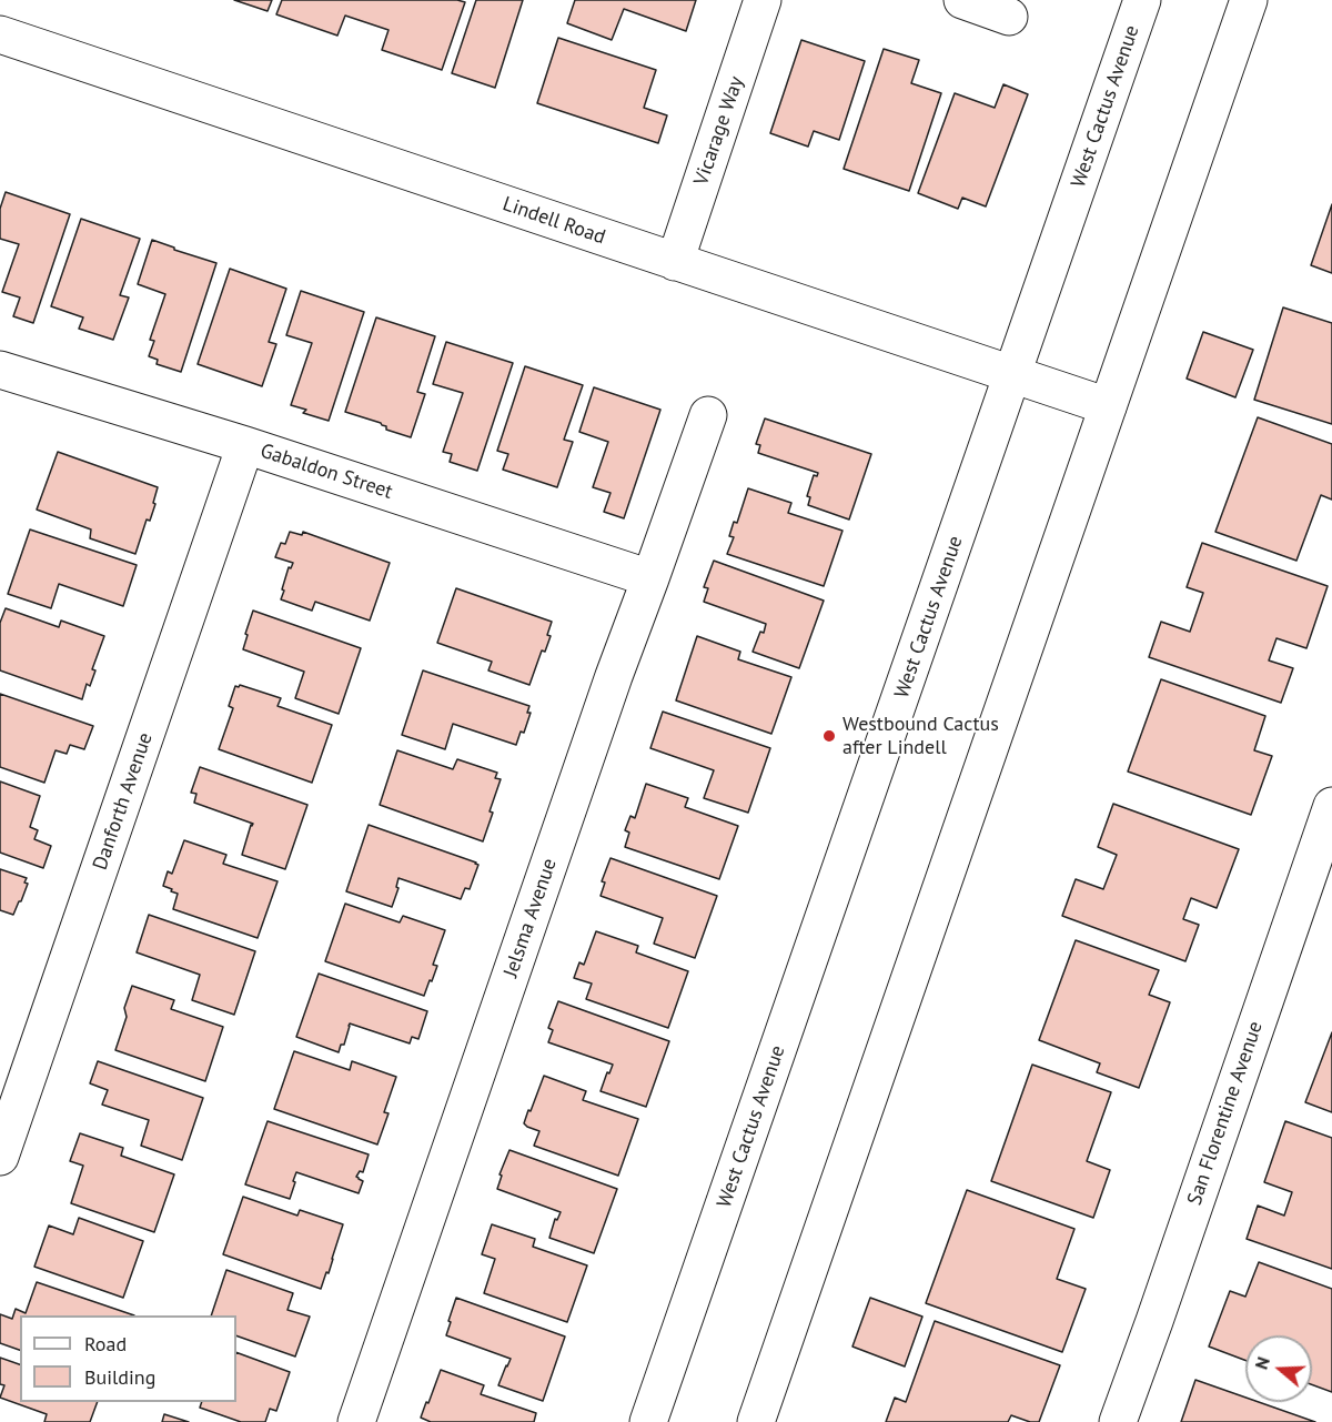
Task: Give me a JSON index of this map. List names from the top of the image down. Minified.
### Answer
{"streets":{"street":["West Cactus Avenue","Vicarage Way","Lindell Road","Gabaldon Street","Danforth Avenue","Jelsma Avenue","San Florentine Avenue"]},"crossings":[["West Cactus Avenue","Lindell Road"],["Vicarage Way","Lindell Road"],["Gabaldon Street","Danforth Avenue"],["Gabaldon Street","Jelsma Avenue"]],"places":["Westbound Cactus after Lindell"],"legend":["Road","Building"],"north":"left"}
